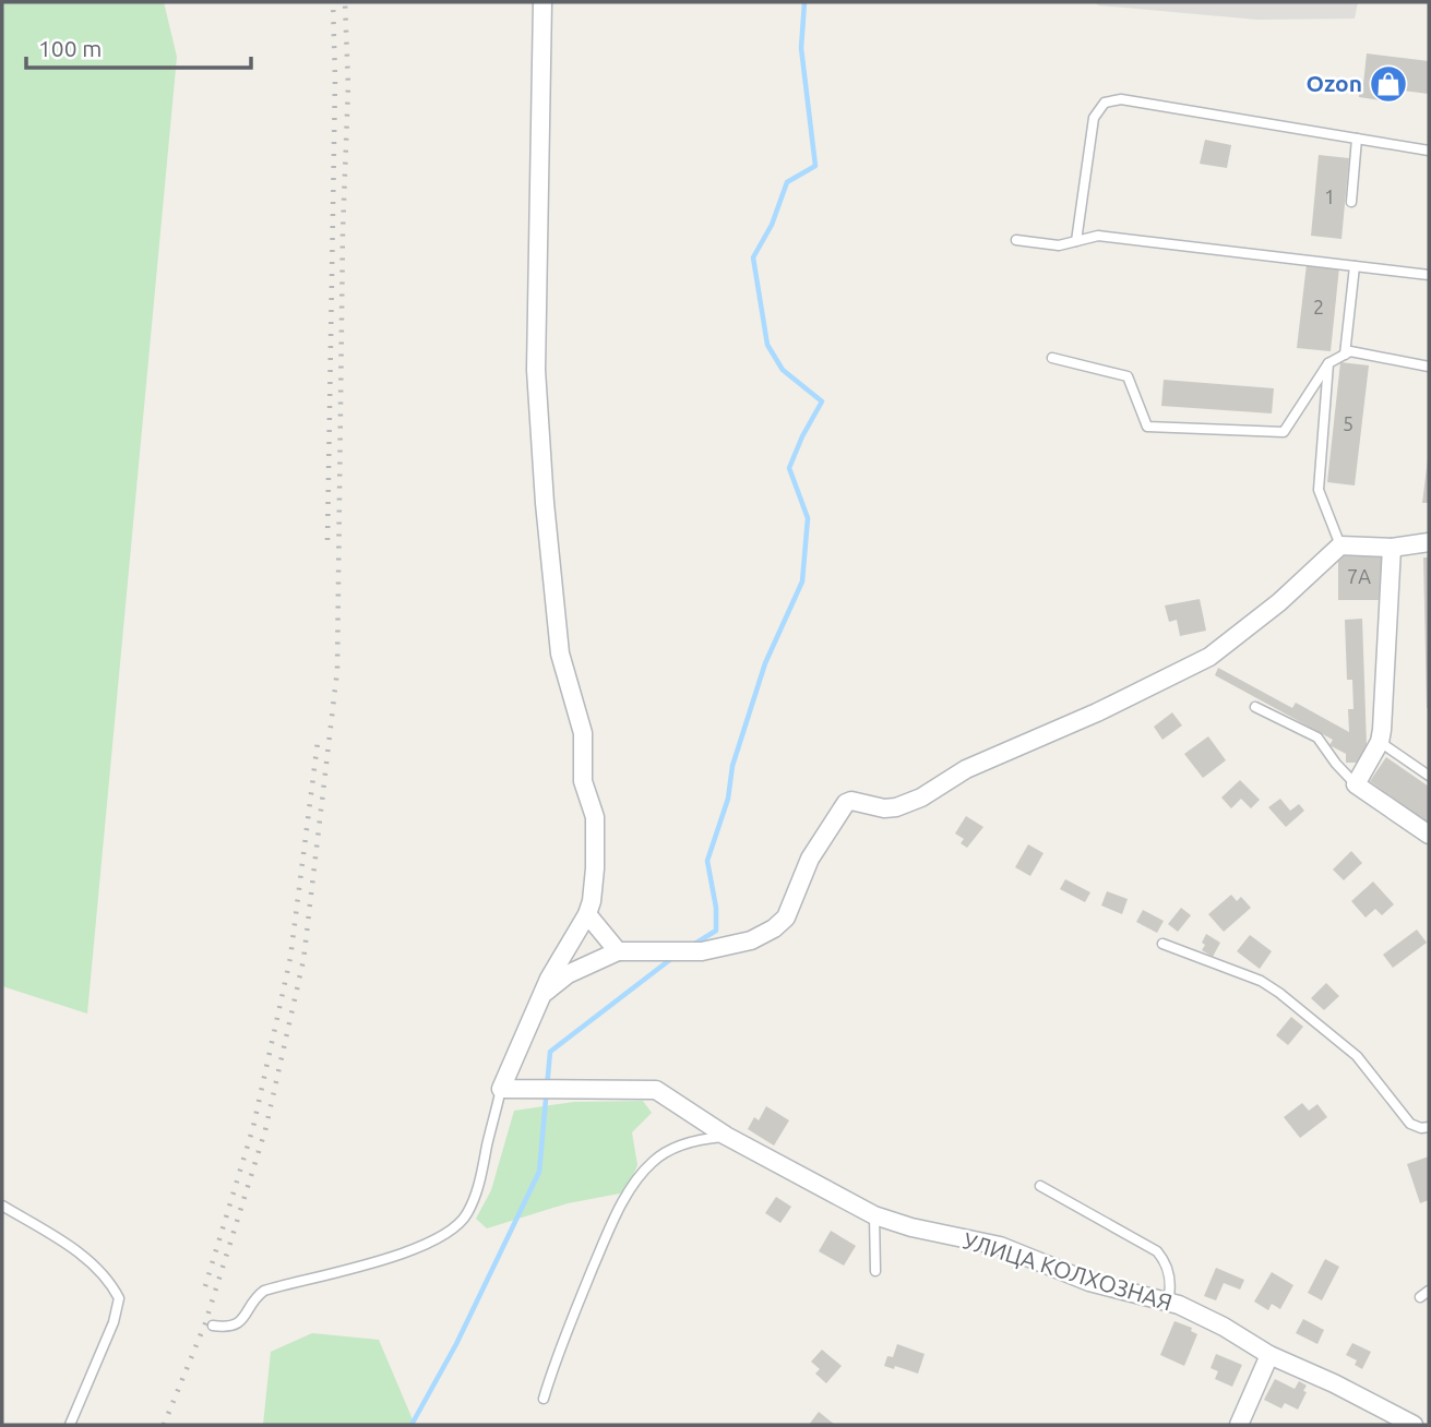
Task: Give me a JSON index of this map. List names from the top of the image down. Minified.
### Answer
{"streets":{"street":["УЛИЦА КОЛХОЗНАЯ"]},"places":{"shop":["Ozon"]},"house_numbers":["1","2","5","7А"],"scale_bar":"100 m"}
